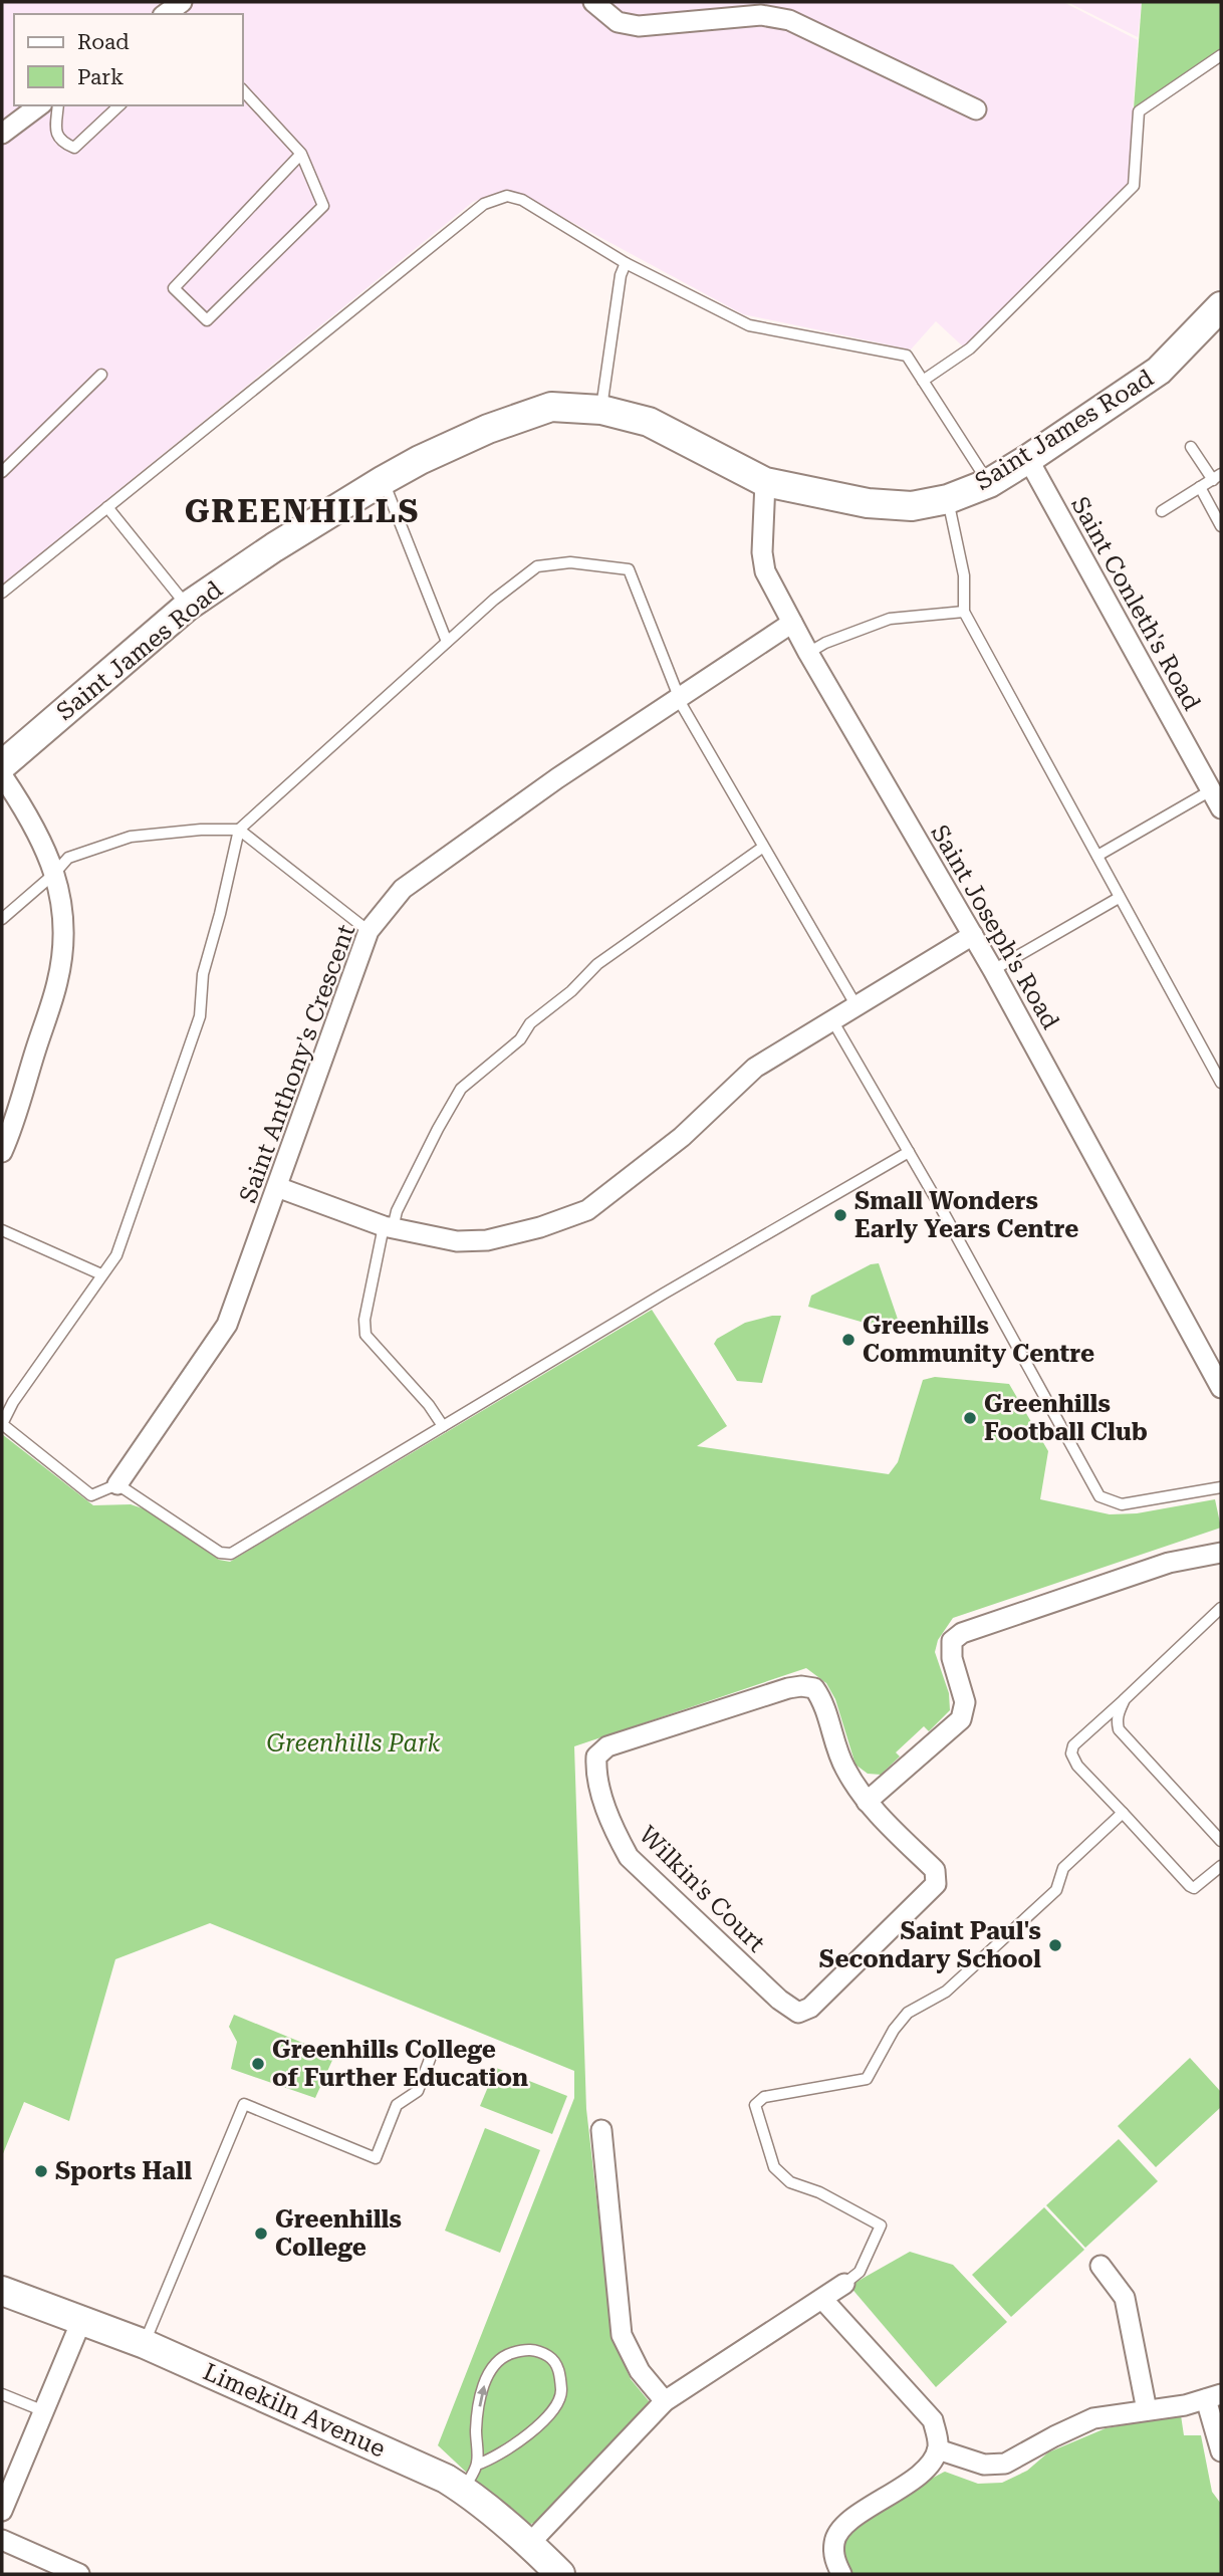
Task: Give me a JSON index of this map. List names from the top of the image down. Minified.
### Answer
{"streets":{"street":["Saint James Road","Saint Conleth's Road","Saint Joseph's Road","Saint Anthony's Crescent","Wilkin's Court","Limekiln Avenue"]},"crossings":[["Saint James Road","Saint Conleth's Road"],["Saint James Road","Saint Joseph's Road"],["Saint Joseph's Road","Saint Anthony's Crescent"]],"districts":["GREENHILLS"],"parks":["Greenhills Park"],"places":["Small Wonders Early Years Centre","Greenhills Community Centre","Greenhills Football Club","Saint Paul's Secondary School","Greenhills College of Further Education","Sports Hall","Greenhills College"],"legend":["Road","Park"]}
